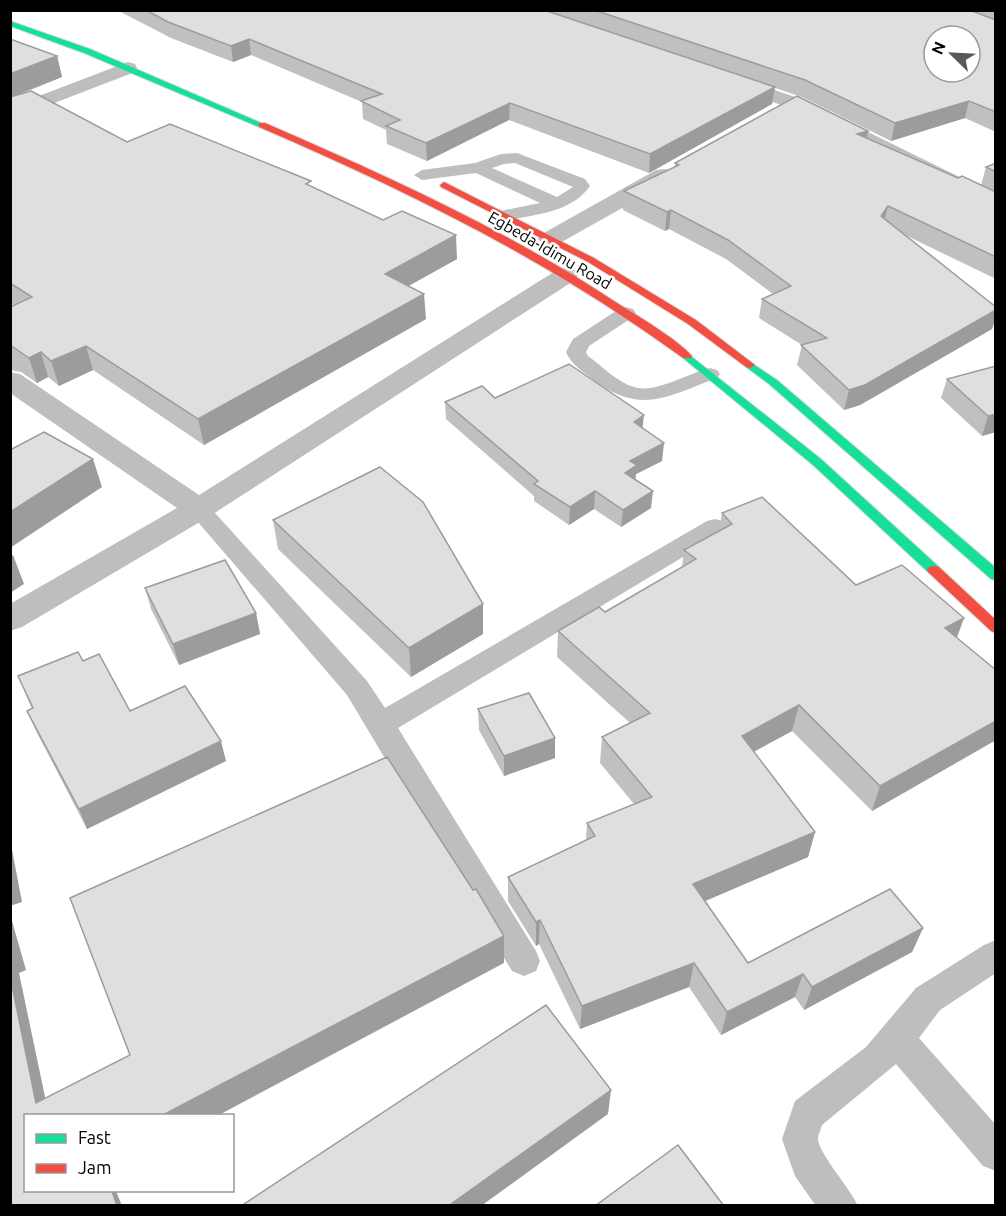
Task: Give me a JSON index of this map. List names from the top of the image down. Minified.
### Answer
{"streets":{"main road":["Egbeda-Idimu Road"]},"legend":["Fast","Jam"],"north":"top left"}
